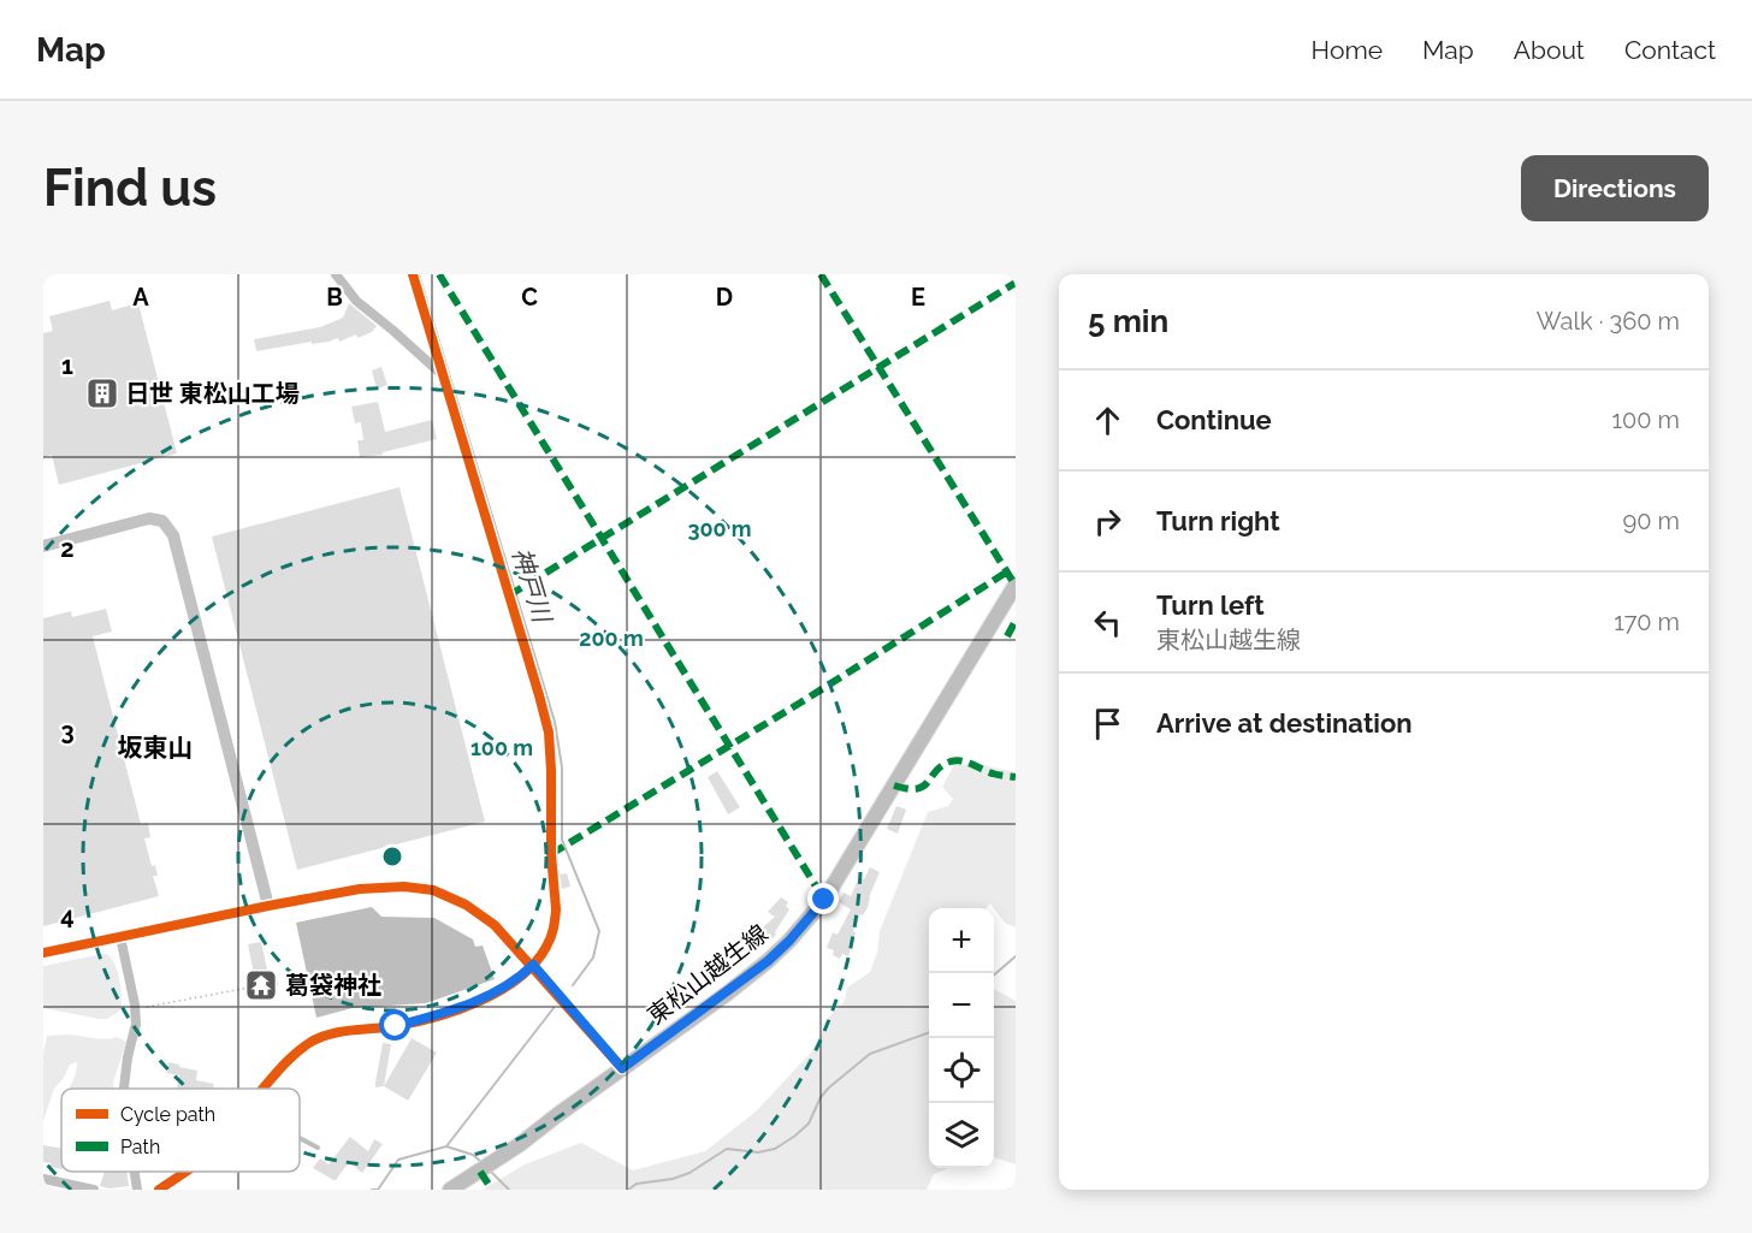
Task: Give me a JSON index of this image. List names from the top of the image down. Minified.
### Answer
{"streets":{"main road":["東松山越生線"]},"districts":["坂東山"],"water":["神戸川"],"places":{"building":["日世 東松山工場"],"temple":["葛袋神社"]},"legend":["Cycle path","Path"],"page":{"header":"Map","nav":["Home","Map","About","Contact"],"buttons":"Directions","title":"Find us","heading":["5 min","Walk · 360 m"],"list":[["Continue","100 m"],["Turn right","90 m"],["Turn left","東松山越生線","170 m"],"Arrive at destination"],"map_buttons":["+","−"]},"grid":{"columns":["A","B","C","D","E"],"rows":["1","2","3","4"]},"rings":["300 m","200 m","100 m"]}
